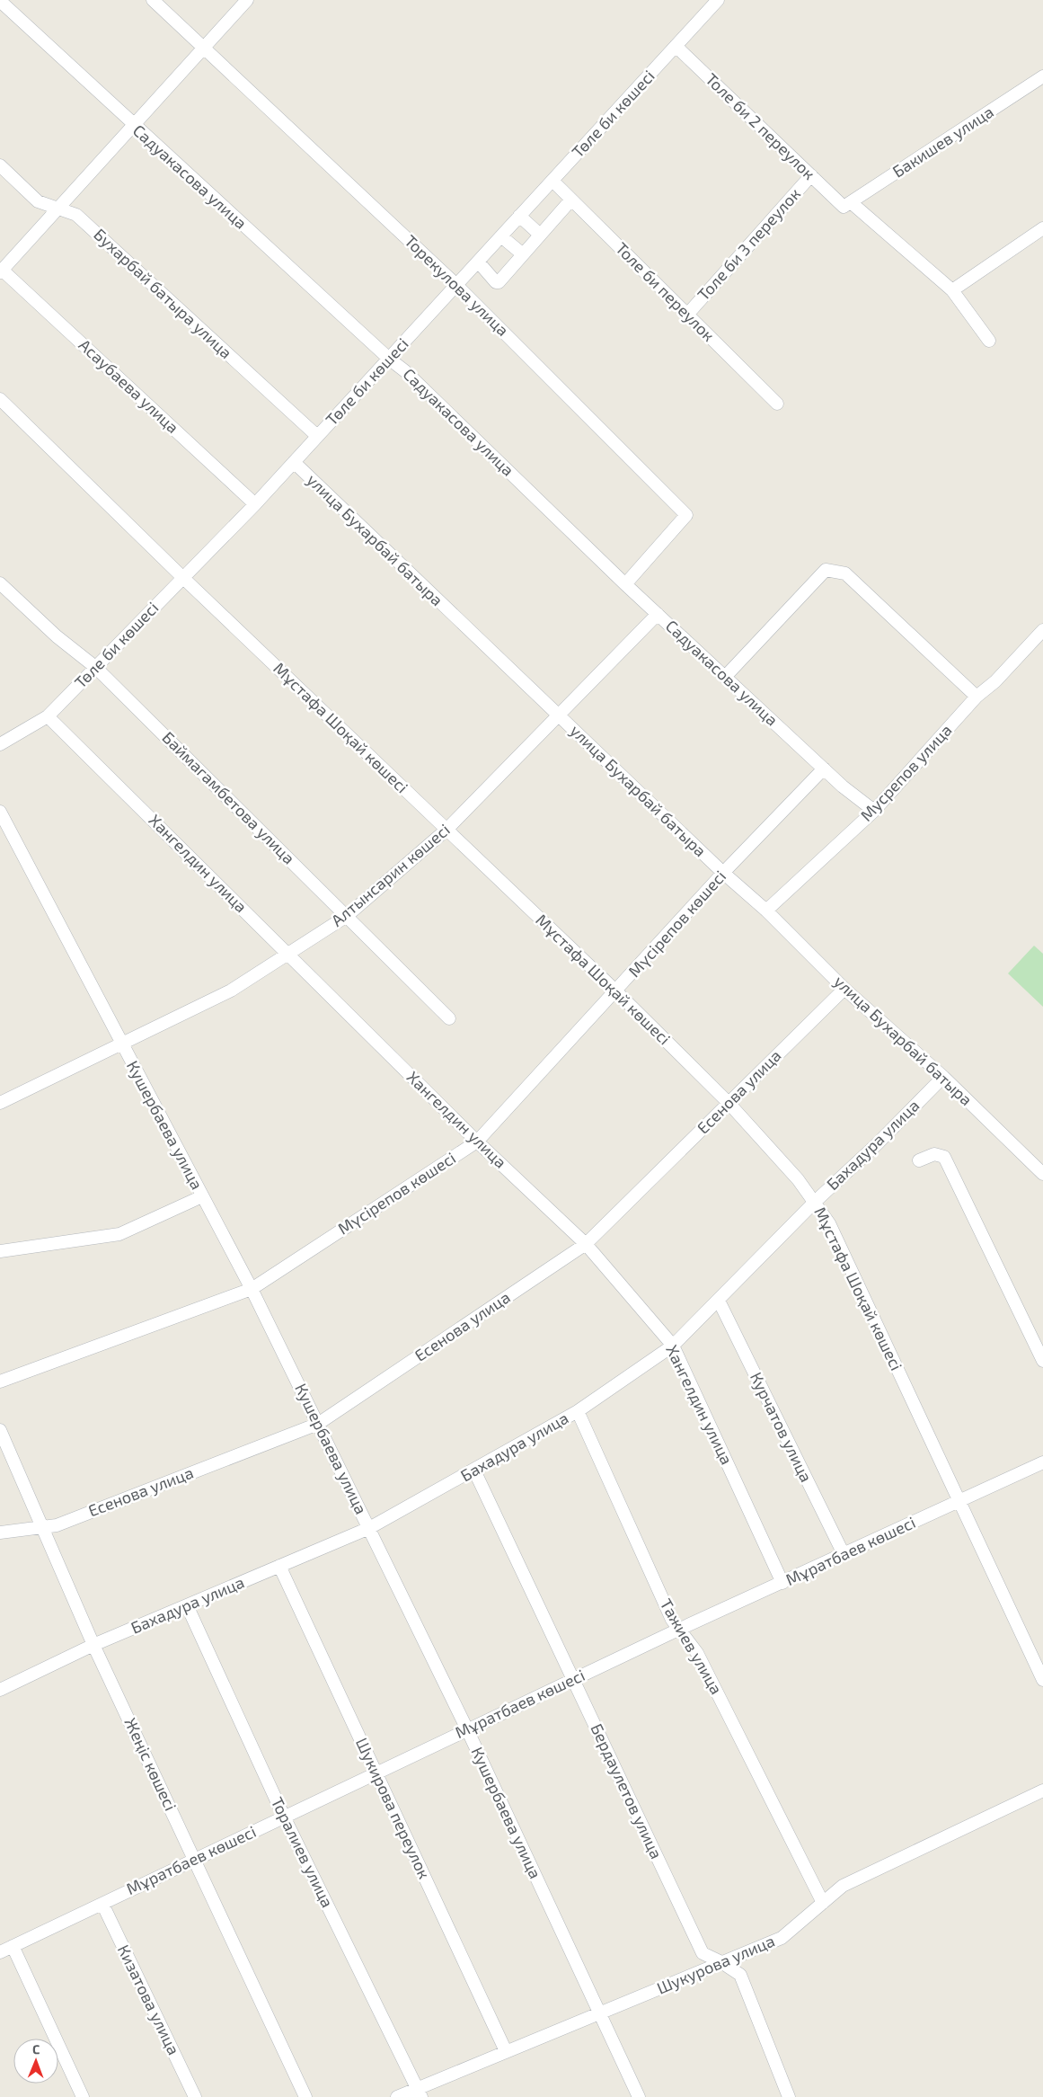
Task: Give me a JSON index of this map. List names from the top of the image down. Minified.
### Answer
{"streets":{"street":["Төле би көшесі","Толе би 2 переулок","Бакишев улица","Садуакасова улица","Толе би 3 переулок","Торекулова улица","Толе би переулок","Бухарбай батыра улица","Асаубаева улица","улица Бухарбай батыра","Мұстафа Шоқай көшесі","Мусрепов улица","Баймагамбетова улица","Хангелдин улица","Алтынсарин көшесі","Мүсірепов көшесі","Есенова улица","Кушербаева улица","Бахадура улица","Курчатов улица","Мұратбаев көшесі","Тажиев улица","Жеңіс көшесі","Бердаулетов улица","Шукирова переулок","Торалиев улица","Шукурова улица","Кизатова улица"]},"crossings":[["Төле би көшесі","Толе би 2 переулок"],["Төле би көшесі","Садуакасова улица"],["Төле би көшесі","Торекулова улица"],["Төле би көшесі","Толе би переулок"],["Төле би көшесі","Бухарбай батыра улица"],["Төле би көшесі","Асаубаева улица"],["Төле би көшесі","улица Бухарбай батыра"],["Төле би көшесі","Мұстафа Шоқай көшесі"],["Төле би көшесі","Баймагамбетова улица"],["Төле би көшесі","Хангелдин улица"],["Толе би 2 переулок","Бакишев улица"],["Толе би 2 переулок","Толе би 3 переулок"],["Садуакасова улица","Торекулова улица"],["Садуакасова улица","Мусрепов улица"],["Садуакасова улица","Алтынсарин көшесі"],["Садуакасова улица","Мүсірепов көшесі"],["Толе би 3 переулок","Толе би переулок"],["улица Бухарбай батыра","Мусрепов улица"],["улица Бухарбай батыра","Алтынсарин көшесі"],["улица Бухарбай батыра","Мүсірепов көшесі"],["улица Бухарбай батыра","Есенова улица"],["улица Бухарбай батыра","Бахадура улица"],["Мұстафа Шоқай көшесі","Алтынсарин көшесі"],["Мұстафа Шоқай көшесі","Мүсірепов көшесі"],["Мұстафа Шоқай көшесі","Есенова улица"],["Мұстафа Шоқай көшесі","Бахадура улица"],["Мұстафа Шоқай көшесі","Мұратбаев көшесі"],["Баймагамбетова улица","Алтынсарин көшесі"],["Хангелдин улица","Алтынсарин көшесі"],["Хангелдин улица","Мүсірепов көшесі"],["Хангелдин улица","Есенова улица"],["Хангелдин улица","Бахадура улица"],["Хангелдин улица","Мұратбаев көшесі"],["Алтынсарин көшесі","Кушербаева улица"],["Мүсірепов көшесі","Кушербаева улица"],["Есенова улица","Кушербаева улица"],["Есенова улица","Жеңіс көшесі"],["Кушербаева улица","Бахадура улица"],["Кушербаева улица","Мұратбаев көшесі"],["Кушербаева улица","Шукурова улица"],["Бахадура улица","Курчатов улица"],["Бахадура улица","Тажиев улица"],["Бахадура улица","Жеңіс көшесі"],["Бахадура улица","Бердаулетов улица"],["Бахадура улица","Шукирова переулок"],["Бахадура улица","Торалиев улица"],["Курчатов улица","Мұратбаев көшесі"],["Мұратбаев көшесі","Тажиев улица"],["Мұратбаев көшесі","Жеңіс көшесі"],["Мұратбаев көшесі","Бердаулетов улица"],["Мұратбаев көшесі","Шукирова переулок"],["Мұратбаев көшесі","Торалиев улица"],["Мұратбаев көшесі","Кизатова улица"],["Тажиев улица","Шукурова улица"],["Бердаулетов улица","Шукурова улица"],["Шукирова переулок","Шукурова улица"],["Торалиев улица","Шукурова улица"]],"north":"top"}
